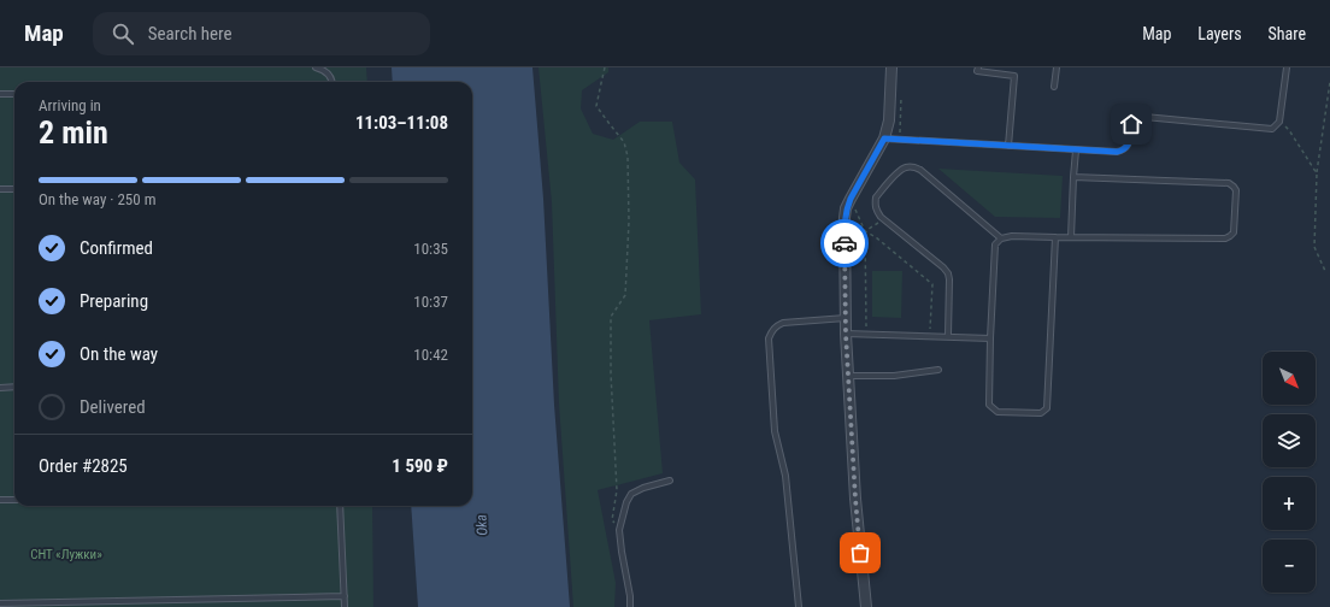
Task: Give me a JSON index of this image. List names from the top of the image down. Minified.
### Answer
{"water":["Oka"],"parks":["СНТ «Лужки»"],"north":"bottom right","page":{"header":"Map","search":"Search here","nav":["Map","Layers","Share"],"heading":["2 min","Arriving in","11:03–11:08"],"panel":["Order #2825","1 590 ₽"],"bar":"On the way · 250 m","list":[["Confirmed","10:35"],["Preparing","10:37"],["On the way","10:42"],"Delivered"],"map_buttons":["+","−"]}}
